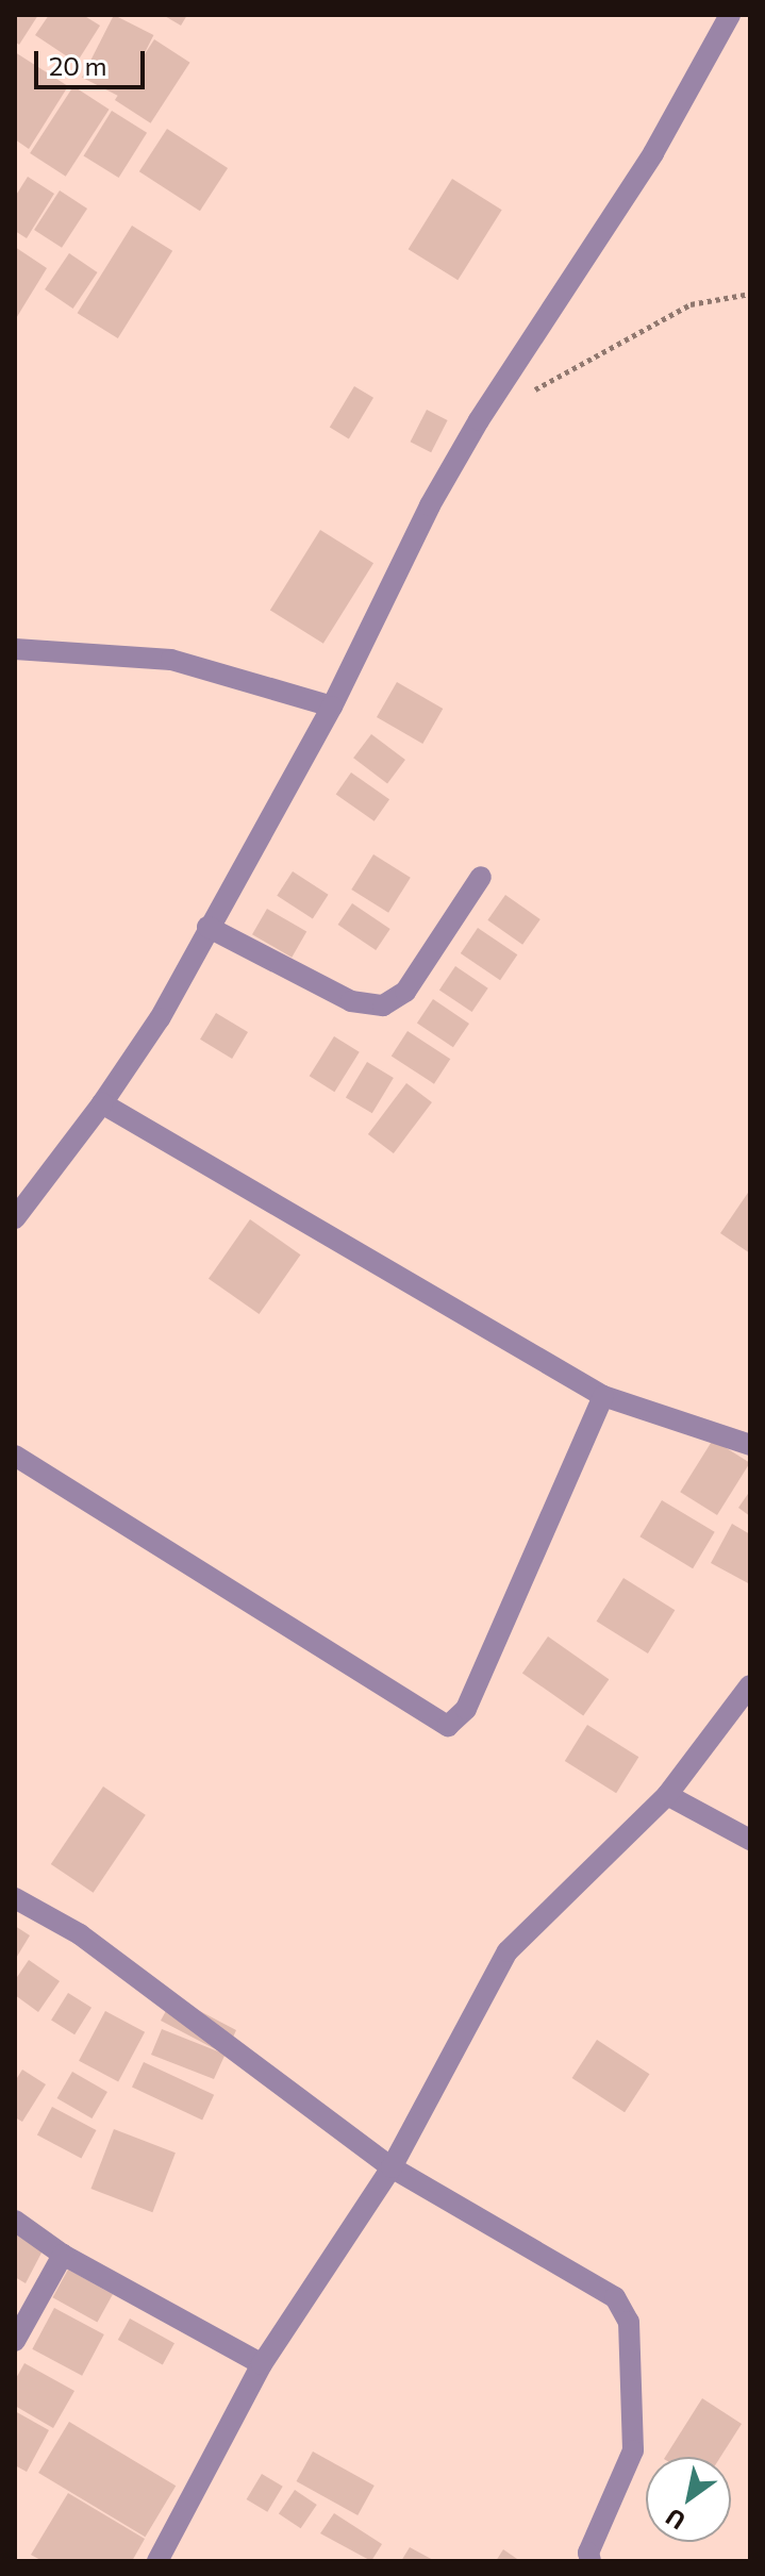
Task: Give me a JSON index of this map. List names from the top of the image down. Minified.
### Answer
{"scale_bar":"20 m","north":"bottom left"}
